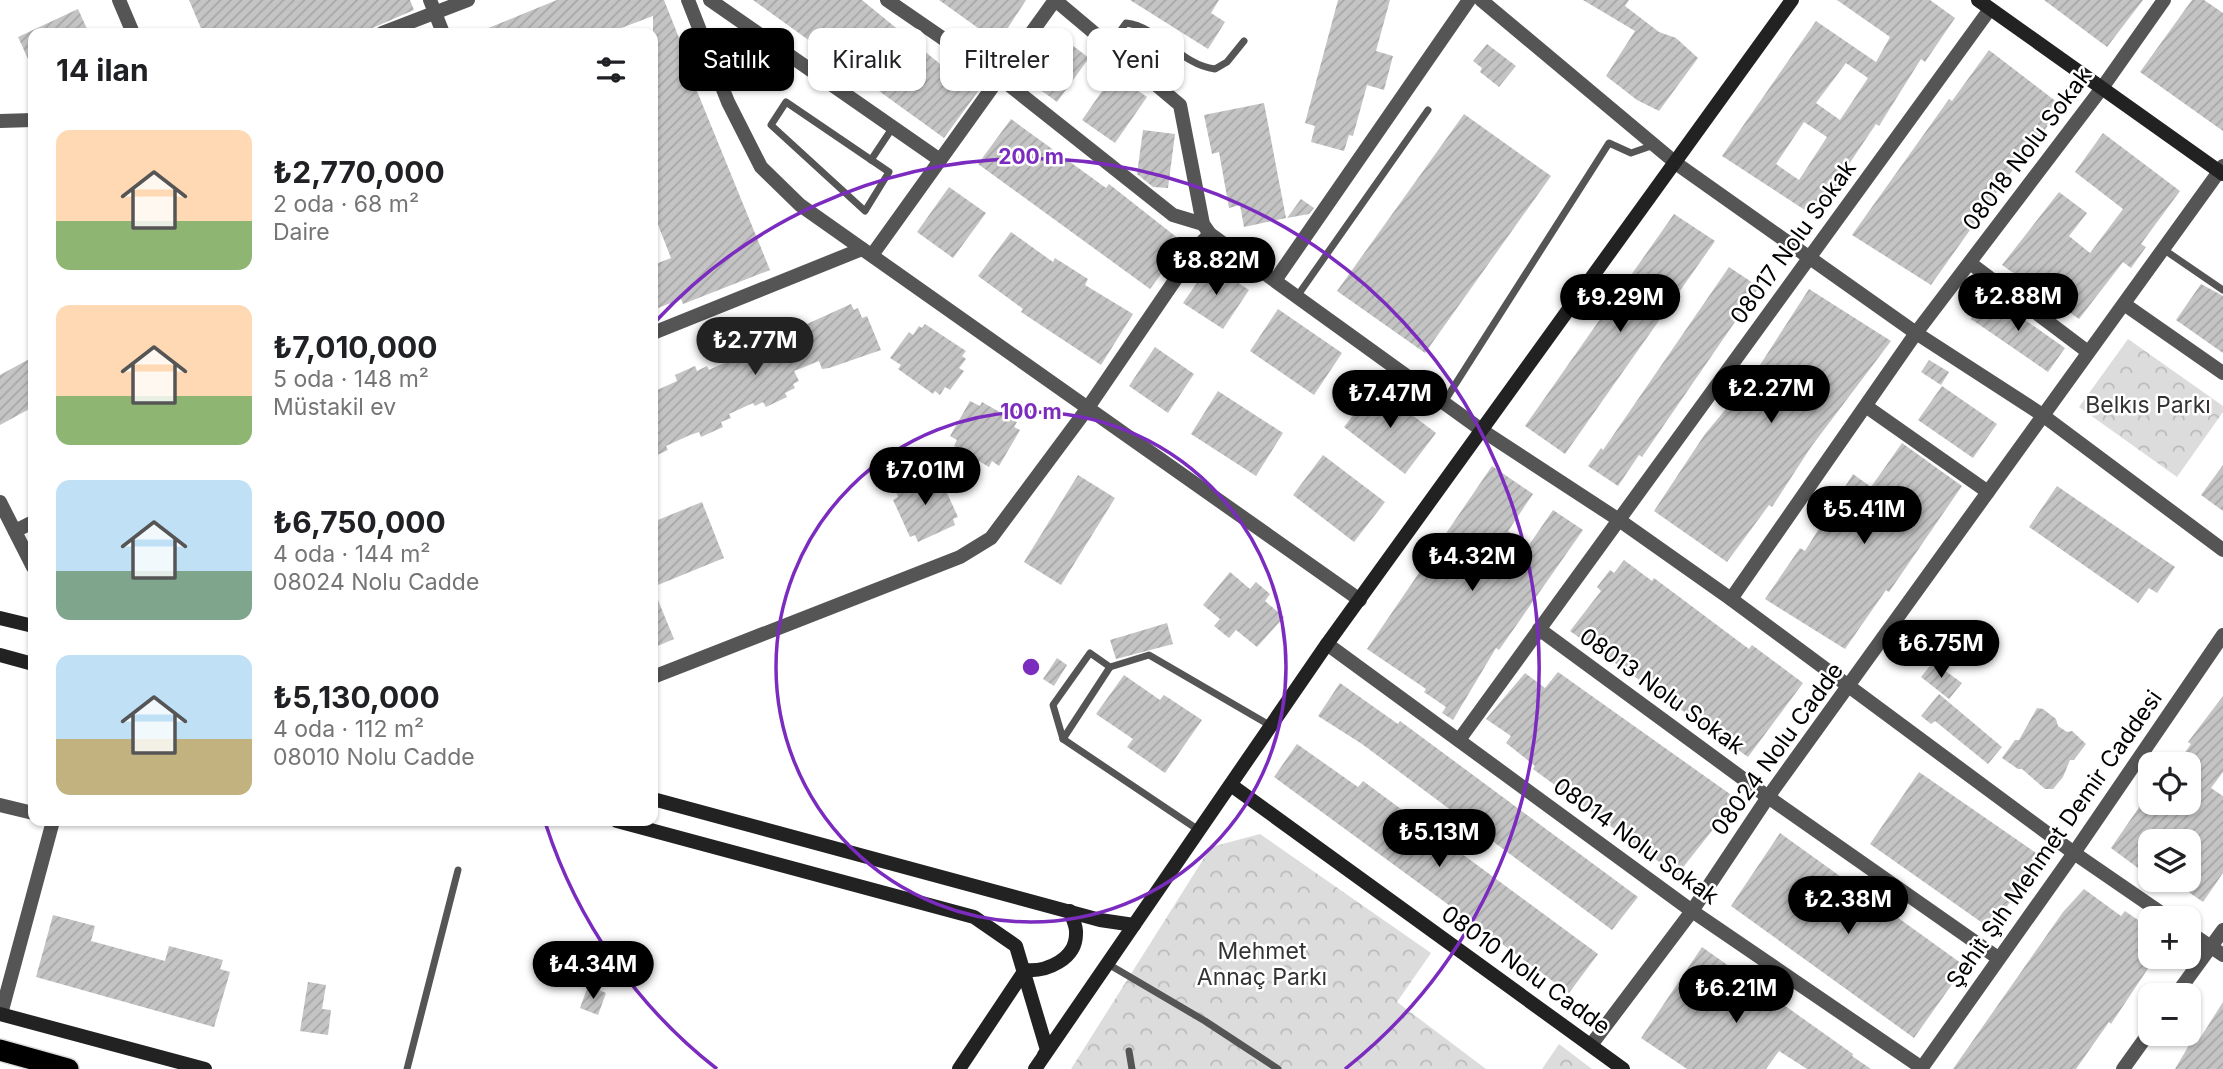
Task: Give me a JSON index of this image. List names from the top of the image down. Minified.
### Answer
{"streets":{"street":["08018 Nolu Sokak","08017 Nolu Sokak","08013 Nolu Sokak","08024 Nolu Cadde","Şehit Şıh Mehmet Demir Caddesi","08014 Nolu Sokak","08010 Nolu Cadde"]},"crossings":[["08017 Nolu Sokak","08013 Nolu Sokak"],["08017 Nolu Sokak","08014 Nolu Sokak"],["08013 Nolu Sokak","08024 Nolu Cadde"],["08013 Nolu Sokak","Şehit Şıh Mehmet Demir Caddesi"],["08024 Nolu Cadde","08014 Nolu Sokak"],["08024 Nolu Cadde","08010 Nolu Cadde"],["Şehit Şıh Mehmet Demir Caddesi","08014 Nolu Sokak"]],"parks":["Belkıs Parkı","Mehmet Annaç Parkı"],"page":{"chip":["Satılık","Kiralık","Filtreler","Yeni"],"heading":"14 ilan","list":[{"name":"₺2,770,000","note":"2 oda · 68 m² · Daire"},{"name":"₺7,010,000","note":"5 oda · 148 m² · Müstakil ev"},{"name":"₺6,750,000","note":"4 oda · 144 m² · 08024 Nolu Cadde"},{"name":"₺5,130,000","note":"4 oda · 112 m² · 08010 Nolu Cadde"}],"price":["₺8.82M","₺2.88M","₺9.29M","₺2.77M","₺2.27M","₺7.47M","₺7.01M","₺5.41M","₺4.32M","₺6.75M","₺5.13M","₺2.38M","₺4.34M","₺6.21M"],"map_buttons":["+","−"]},"rings":["200 m","100 m"]}
